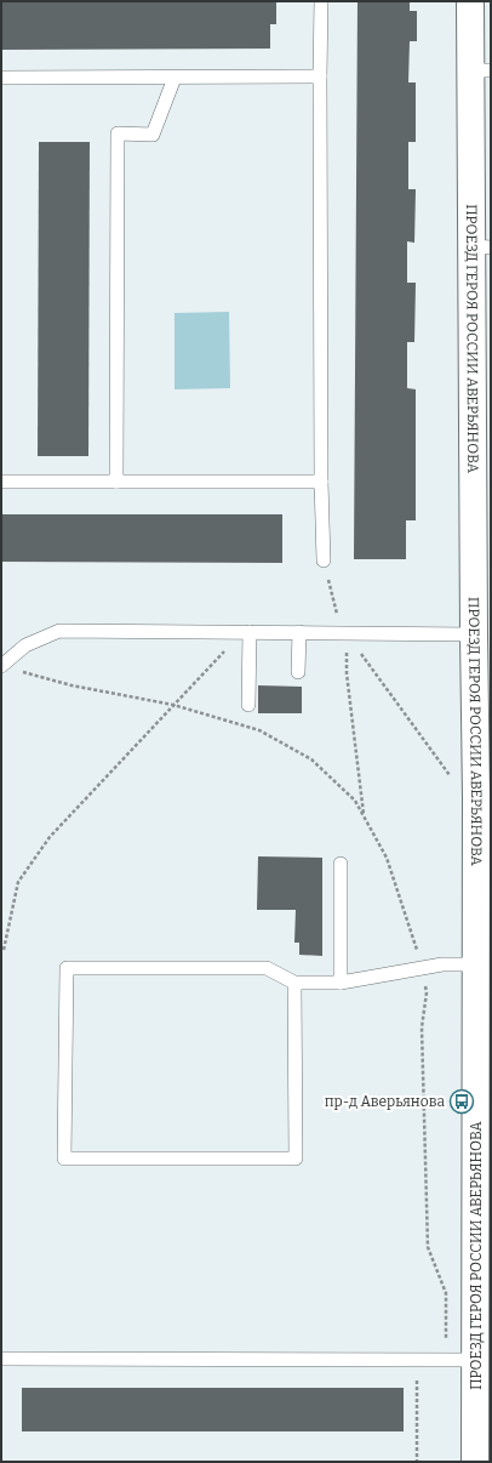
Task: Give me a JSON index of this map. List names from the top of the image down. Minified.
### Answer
{"streets":{"street":["ПРОЕЗД ГЕРОЯ РОССИИ АВЕРЬЯНОВА"]},"places":{"bus stop":["пр-д Аверьянова"]}}
